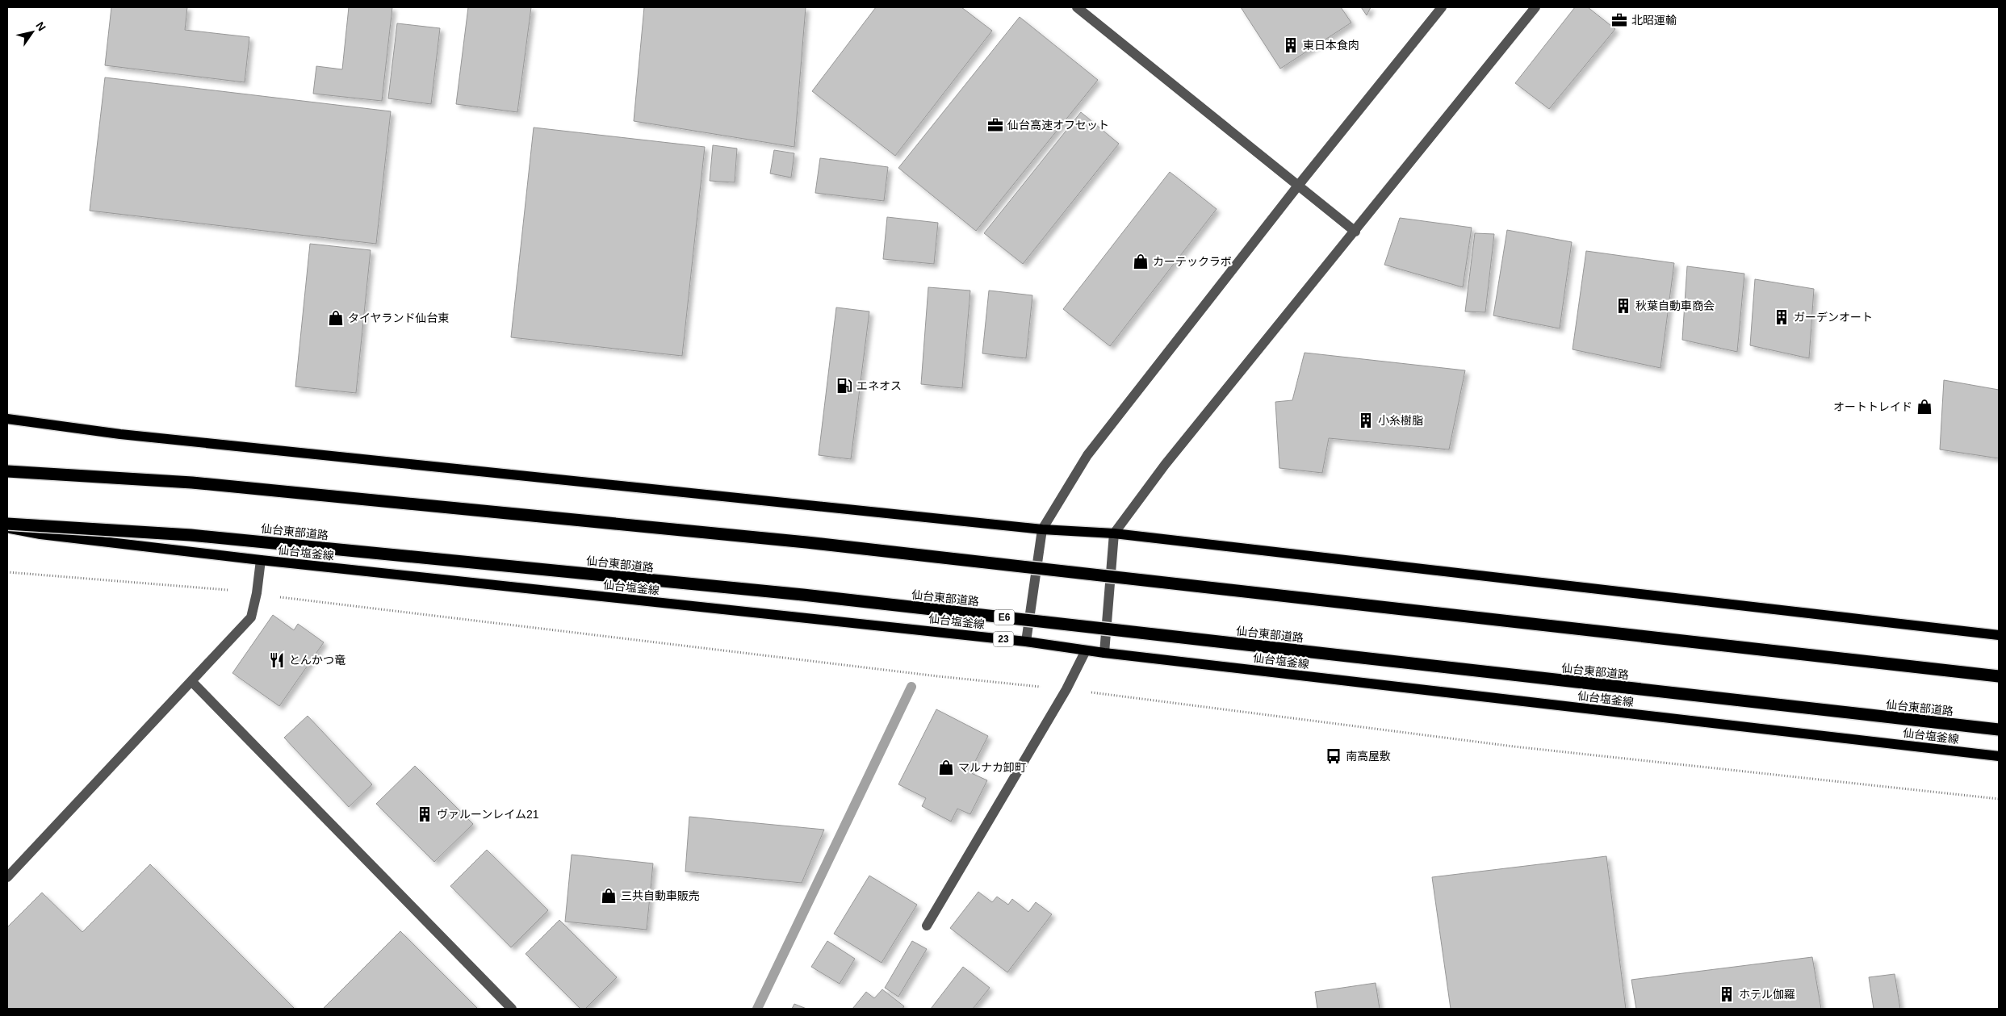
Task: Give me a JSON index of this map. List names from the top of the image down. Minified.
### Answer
{"streets":{"highway":["仙台東部道路","E6"],"main road":["仙台塩釜線","23"]},"places":{"office":["北昭運輸","仙台高速オフセット"],"building":["東日本食肉","秋葉自動車商会","ガーデンオート","小糸樹脂","ヴァルーンレイム21","ホテル伽羅"],"shop":["カーテックラボ","タイヤランド仙台東","オートトレイド","マルナカ卸町","三共自動車販売"],"fuel station":["エネオス"],"restaurant":["とんかつ竜"],"bus stop":["南高屋敷"]},"north":"top right"}
